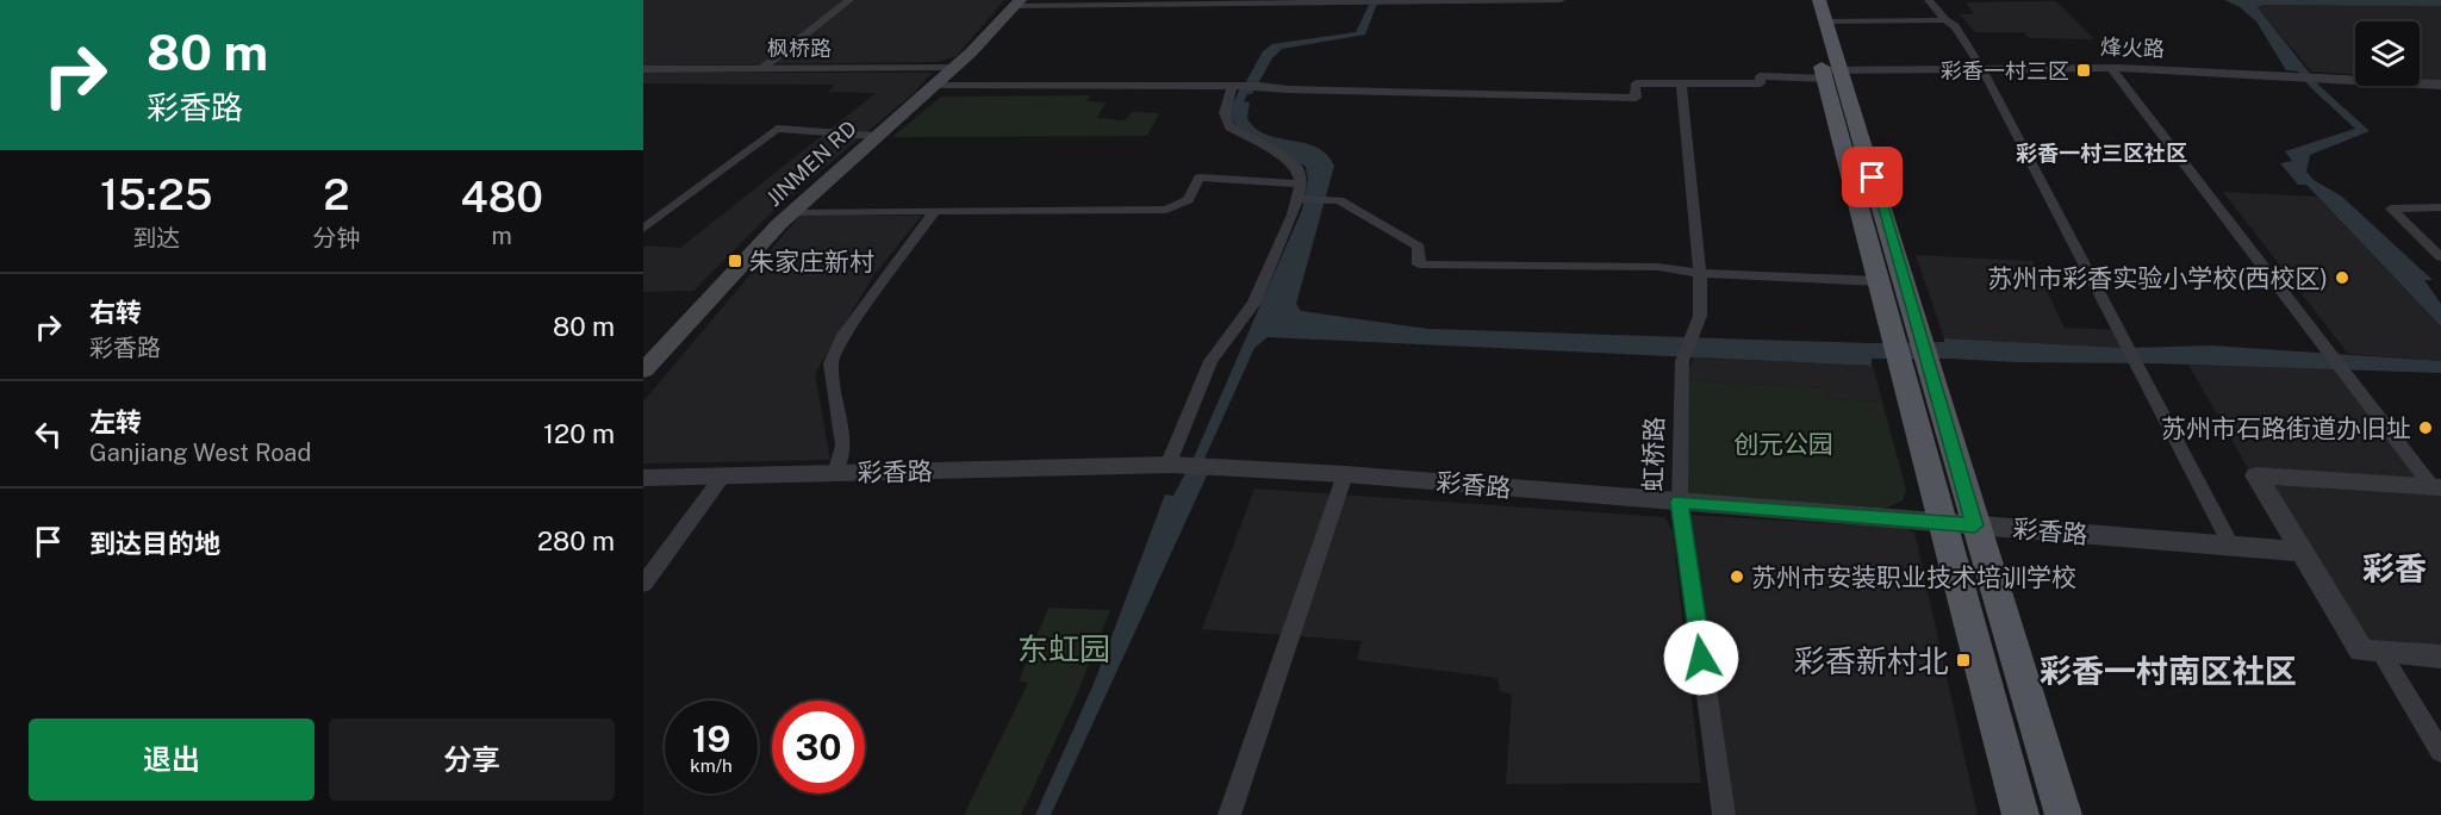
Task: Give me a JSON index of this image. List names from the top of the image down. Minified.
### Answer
{"streets":{"main road":["JINMEN RD"],"street":["枫桥路","烽火路","虹桥路","彩香路"]},"crossings":[["枫桥路","JINMEN RD"],["虹桥路","彩香路"]],"districts":["彩香一村三区社区","彩香","彩香一村南区社区"],"parks":["创元公园","东虹园"],"places":{"transit":["彩香一村三区","朱家庄新村","彩香新村北"],"other":["苏州市彩香实验小学校(西校区)","苏州市石路街道办旧址","苏州市安装职业技术培训学校"]},"page":{"turn":["80 m","彩香路"],"eta":["15:25","到达","2","分钟","480","m"],"list":[{"name":"右转","note":"彩香路","value":"80 m"},{"name":"左转","note":"Ganjiang West Road","value":"120 m"},{"name":"到达目的地","value":"280 m"}],"speed":"19 km/h","limit":"30","buttons":["退出","分享"]}}
